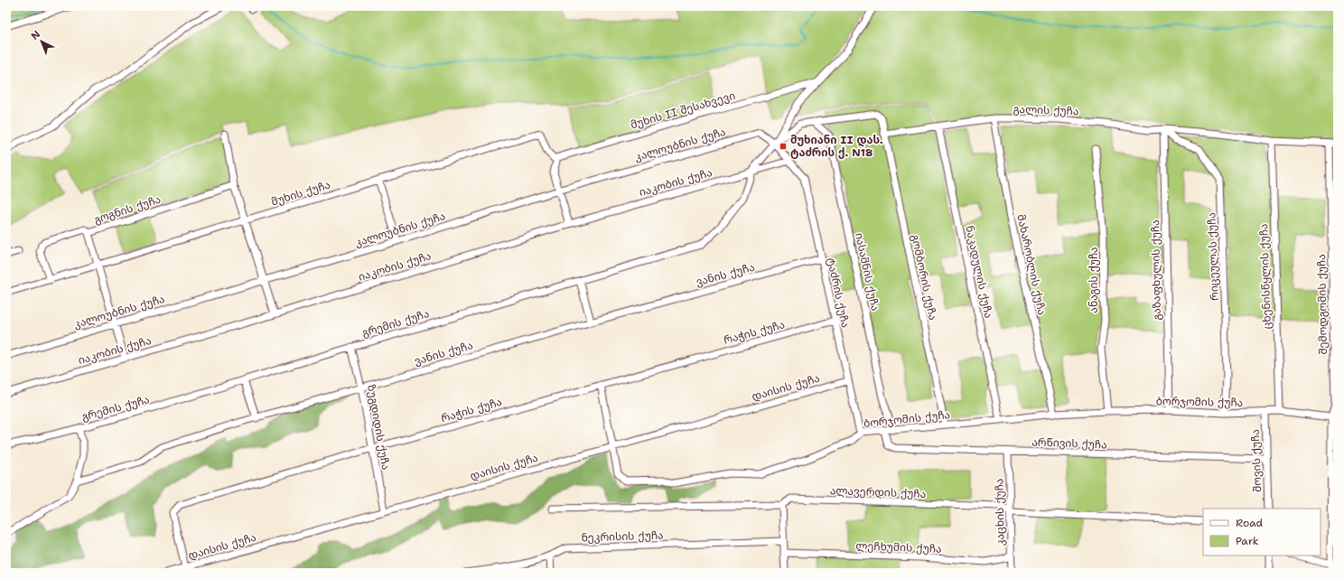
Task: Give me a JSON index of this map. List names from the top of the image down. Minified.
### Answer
{"streets":{"street":["მუხის II შესახვევი","გალის ქუჩა","კალოუბნის ქუჩა","იაკობის ქუჩა","მუხის ქუჩა","გოგნის ქუჩა","რიცეულას ქუჩა","მახარობლის ქუჩა","გაზაფხულის ქუჩა","იასამნის ქუჩა","ნაკადულის ქუჩა","ვანის ქუჩა","ცხენისწყლის ქუჩა","გომბორის ქუჩა","ანაგის ქუჩა","ტაძრის ქუჩა","შემოდგომის ქუჩა","გრემის ქუჩა","რაჭის ქუჩა","დაისის ქუჩა","ბორჯომის ქუჩა","ზუგდიდის ქუჩა","არწივის ქუჩა","შოვის ქუჩა","ალავერდის ქუჩა","კაცხის ქუჩა","ნეკრისის ქუჩა","ლეჩხუმის ქუჩა"]},"crossings":[["მუხის II შესახვევი","მუხის ქუჩა"],["გალის ქუჩა","რიცეულას ქუჩა"],["გალის ქუჩა","მახარობლის ქუჩა"],["გალის ქუჩა","გაზაფხულის ქუჩა"],["გალის ქუჩა","ნაკადულის ქუჩა"],["გალის ქუჩა","ცხენისწყლის ქუჩა"],["გალის ქუჩა","გომბორის ქუჩა"],["გალის ქუჩა","შემოდგომის ქუჩა"],["კალოუბნის ქუჩა","იაკობის ქუჩა"],["კალოუბნის ქუჩა","გოგნის ქუჩა"],["კალოუბნის ქუჩა","ტაძრის ქუჩა"],["იაკობის ქუჩა","გოგნის ქუჩა"],["იაკობის ქუჩა","ტაძრის ქუჩა"],["იაკობის ქუჩა","გრემის ქუჩა"],["მუხის ქუჩა","გოგნის ქუჩა"],["რიცეულას ქუჩა","გაზაფხულის ქუჩა"],["რიცეულას ქუჩა","ბორჯომის ქუჩა"],["მახარობლის ქუჩა","ბორჯომის ქუჩა"],["გაზაფხულის ქუჩა","ბორჯომის ქუჩა"],["იასამნის ქუჩა","ბორჯომის ქუჩა"],["ნაკადულის ქუჩა","ბორჯომის ქუჩა"],["ვანის ქუჩა","ტაძრის ქუჩა"],["ვანის ქუჩა","ზუგდიდის ქუჩა"],["ცხენისწყლის ქუჩა","ბორჯომის ქუჩა"],["გომბორის ქუჩა","ბორჯომის ქუჩა"],["ანაგის ქუჩა","ბორჯომის ქუჩა"],["ტაძრის ქუჩა","რაჭის ქუჩა"],["ტაძრის ქუჩა","დაისის ქუჩა"],["ტაძრის ქუჩა","ბორჯომის ქუჩა"],["შემოდგომის ქუჩა","ბორჯომის ქუჩა"],["გრემის ქუჩა","ზუგდიდის ქუჩა"],["რაჭის ქუჩა","დაისის ქუჩა"],["რაჭის ქუჩა","ბორჯომის ქუჩა"],["რაჭის ქუჩა","ზუგდიდის ქუჩა"],["დაისის ქუჩა","ბორჯომის ქუჩა"],["დაისის ქუჩა","ზუგდიდის ქუჩა"],["ბორჯომის ქუჩა","არწივის ქუჩა"],["ბორჯომის ქუჩა","შოვის ქუჩა"],["არწივის ქუჩა","შოვის ქუჩა"],["არწივის ქუჩა","კაცხის ქუჩა"],["ალავერდის ქუჩა","კაცხის ქუჩა"],["კაცხის ქუჩა","ლეჩხუმის ქუჩა"]],"places":{"transit":["მუხიანი II დას. ტაძრის ქ. N18"]},"legend":["Road","Park"],"north":"top left"}
